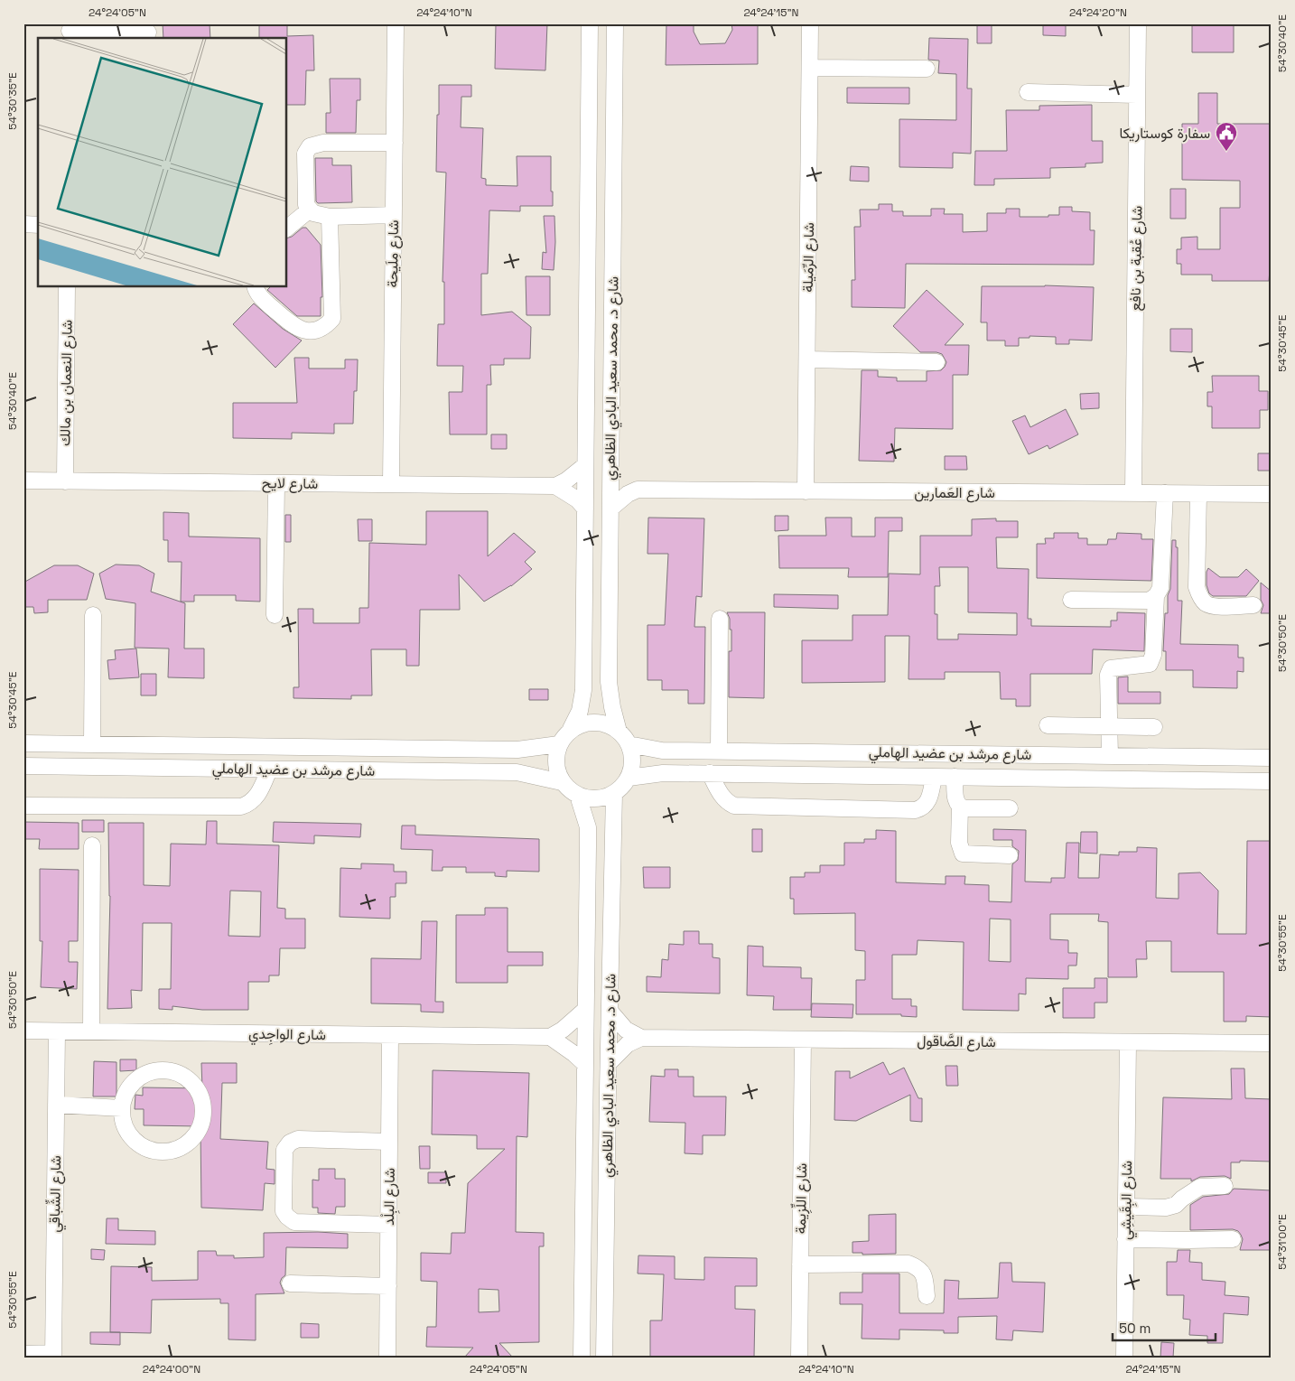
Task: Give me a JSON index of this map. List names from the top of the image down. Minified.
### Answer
{"streets":{"street":["شارع مِلَيحة","شارع الرِّمَيلة","شارع عُقبة بن نافع","شارع د. محمد سعيد البادي الظاهري","شارع النعمان بن مالك","شارع لايح","شارع العَمارين","شارع مرشد بن عضيد الهاملي","شارع الواجِدي","شارع الصَّاقول","شارع الشِّباقي","شارع البِلْد","شارع اللِّزِيمة","شارع البِقَيشِي"]},"crossings":[["شارع مِلَيحة","شارع لايح"],["شارع الرِّمَيلة","شارع العَمارين"],["شارع عُقبة بن نافع","شارع العَمارين"],["شارع د. محمد سعيد البادي الظاهري","شارع مرشد بن عضيد الهاملي"],["شارع النعمان بن مالك","شارع لايح"],["شارع الواجِدي","شارع الشِّباقي"],["شارع الواجِدي","شارع البِلْد"],["شارع الصَّاقول","شارع اللِّزِيمة"],["شارع الصَّاقول","شارع البِقَيشِي"]],"places":{"public building":["سفارة كوستاريكا"]},"scale_bar":"50 m","coordinates":["24°24'05\"N","24°24'10\"N","24°24'15\"N","24°24'20\"N","54°30'40\"E","54°30'35\"E","54°30'45\"E","54°30'50\"E","54°30'55\"E","54°31'00\"E","24°24'00\"N"]}
